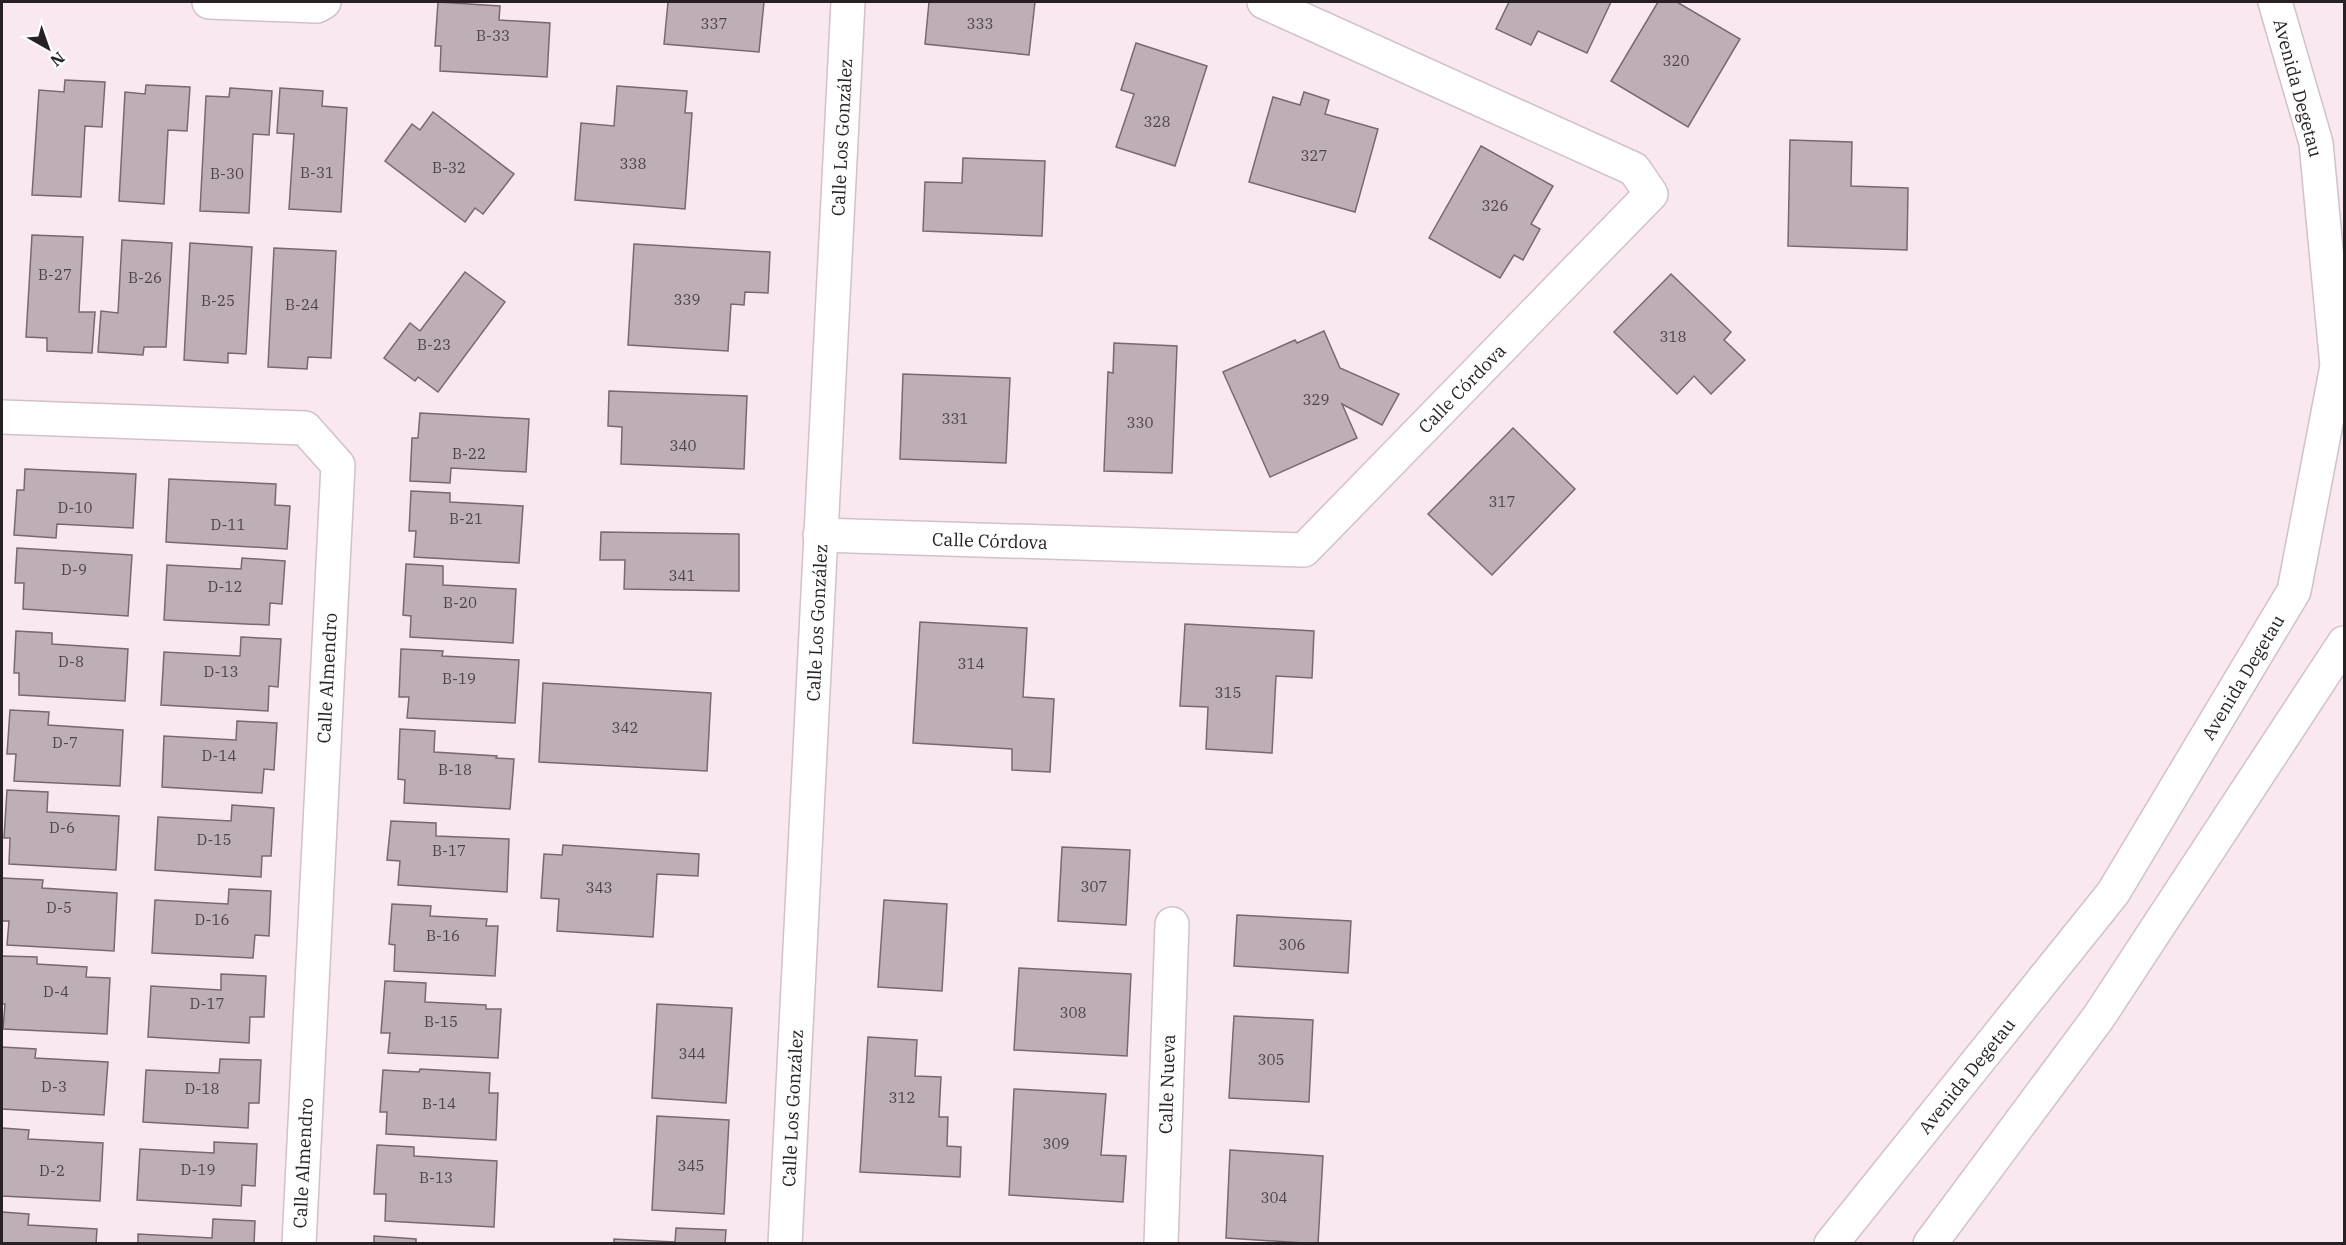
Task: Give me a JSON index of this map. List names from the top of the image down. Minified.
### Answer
{"streets":{"street":["Avenida Degetau","Calle Los González","Calle Córdova","Calle Almendro","Calle Nueva"]},"crossings":[["Calle Los González","Calle Córdova"]],"house_numbers":["337","333","B-33","320","328","327","338","B-32","B-31","B-30","326","B-27","B-26","339","B-25","B-24","318","B-23","329","331","330","340","B-22","317","D-10","B-21","D-11","D-9","341","D-12","B-20","D-8","314","D-13","B-19","315","342","D-7","D-14","B-18","D-6","D-15","B-17","307","343","D-5","D-16","B-16","306","D-4","D-17","308","B-15","344","305","D-3","D-18","312","B-14","309","345","D-19","D-2","B-13","304"],"north":"bottom right"}
